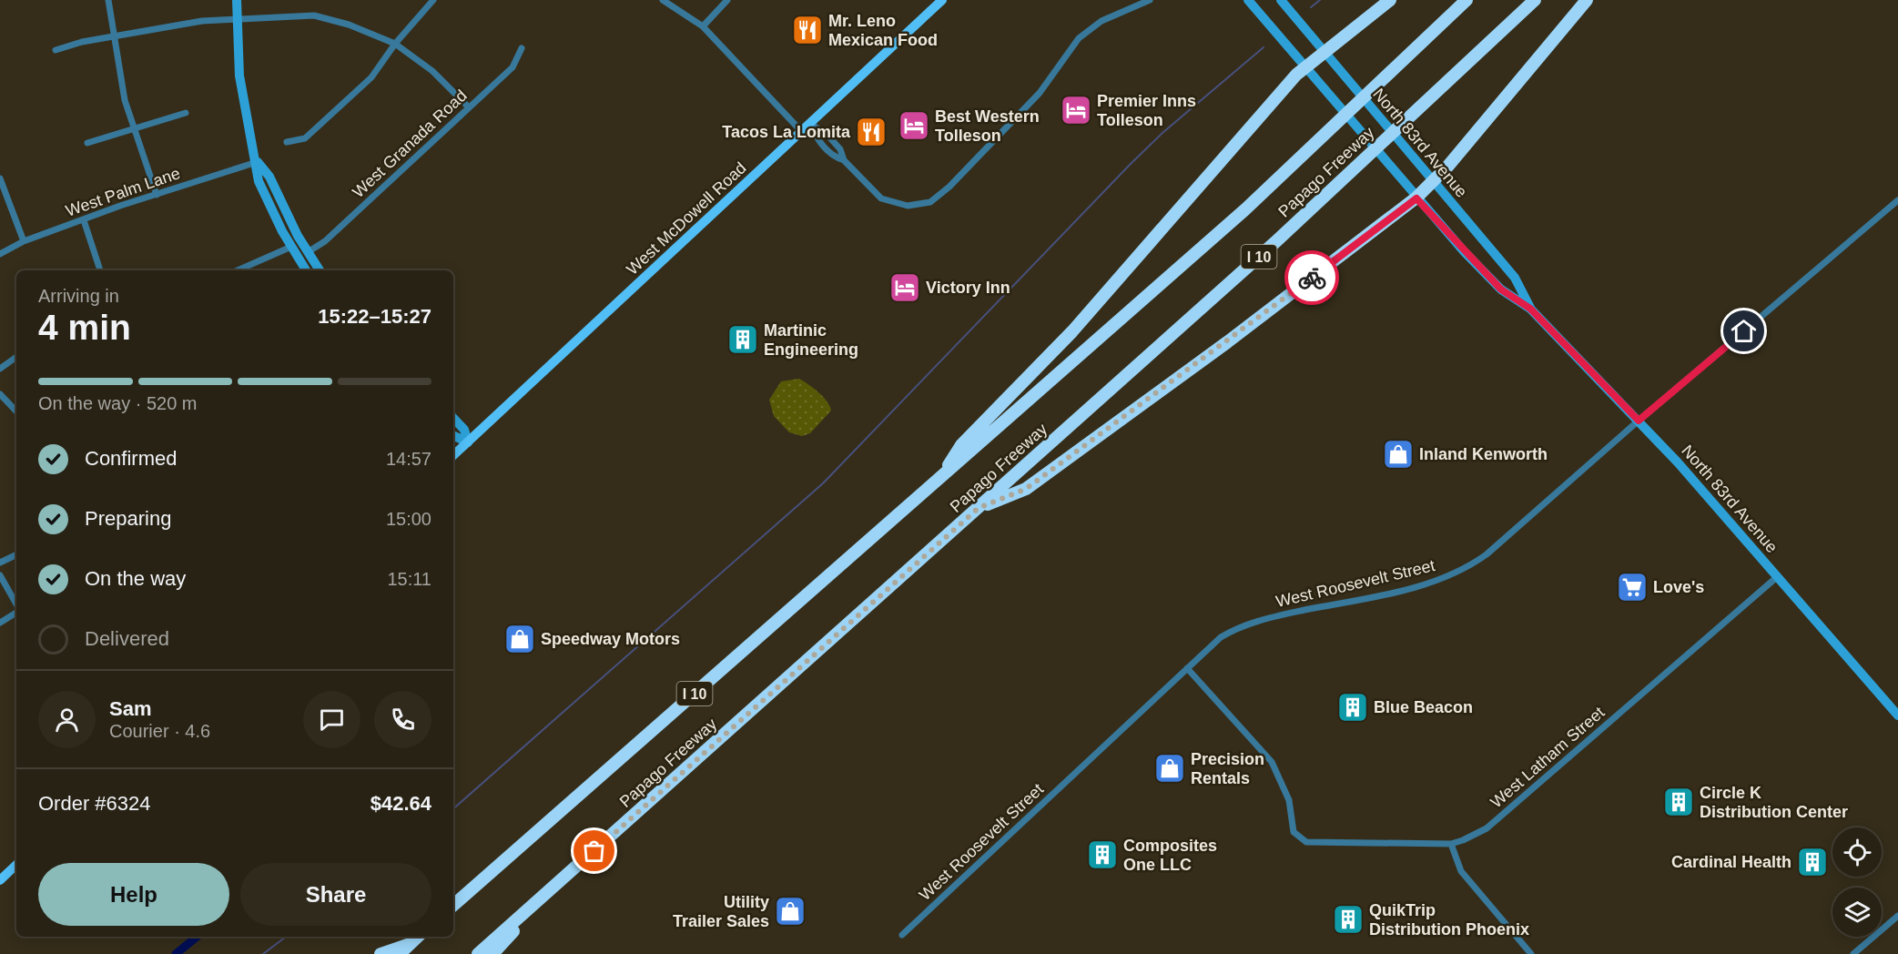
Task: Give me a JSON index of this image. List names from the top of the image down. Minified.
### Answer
{"streets":{"highway":["Papago Freeway","I 10"],"main road":["North 83rd Avenue","West McDowell Road"],"street":["West Granada Road","West Palm Lane","West Roosevelt Street","West Latham Street"]},"crossings":[["North 83rd Avenue","West Roosevelt Street"],["North 83rd Avenue","West Latham Street"],["West Roosevelt Street","West Latham Street"]],"places":{"restaurant":["Mr. Leno Mexican Food","Tacos La Lomita"],"hotel":["Premier Inns Tolleson","Best Western Tolleson","Victory Inn"],"building":["Martinic Engineering","Blue Beacon","Circle K Distribution Center","Composites One LLC","Cardinal Health","QuikTrip Distribution Phoenix"],"shop":["Inland Kenworth","Speedway Motors","Precision Rentals","Utility Trailer Sales"],"supermarket":["Love's"]},"page":{"heading":["4 min","Arriving in","15:22–15:27"],"panel":["Sam","Courier · 4.6","Order #6324","$42.64"],"bar":"On the way · 520 m","list":[["Confirmed","14:57"],["Preparing","15:00"],["On the way","15:11"],"Delivered"],"buttons":["Help","Share"]}}
